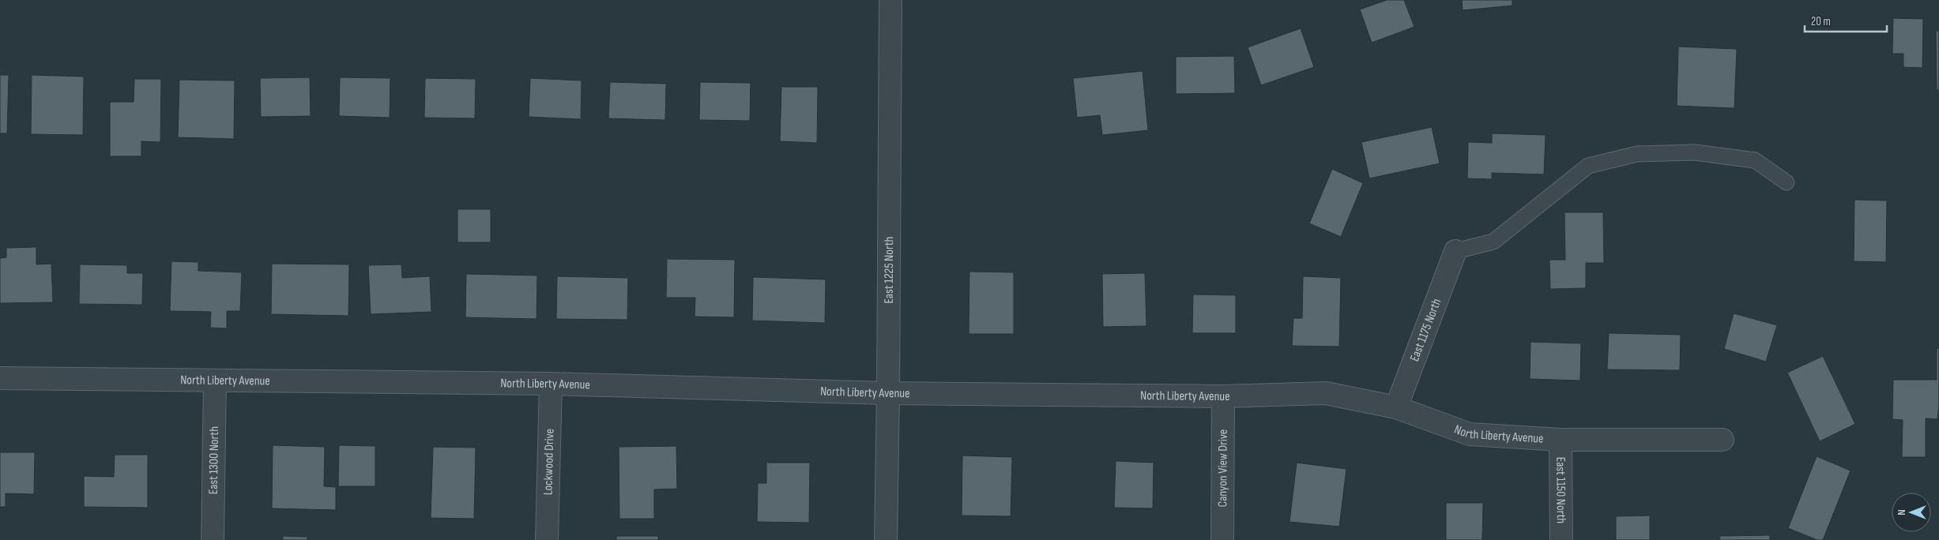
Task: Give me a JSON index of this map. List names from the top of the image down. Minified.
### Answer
{"streets":{"street":["East 1225 North","East 1175 North","North Liberty Avenue","East 1300 North","Lockwood Drive","Canyon View Drive","East 1150 North"]},"crossings":[["East 1225 North","North Liberty Avenue"],["East 1175 North","North Liberty Avenue"],["North Liberty Avenue","East 1300 North"],["North Liberty Avenue","Lockwood Drive"],["North Liberty Avenue","Canyon View Drive"],["North Liberty Avenue","East 1150 North"]],"scale_bar":"20 m","north":"left"}
